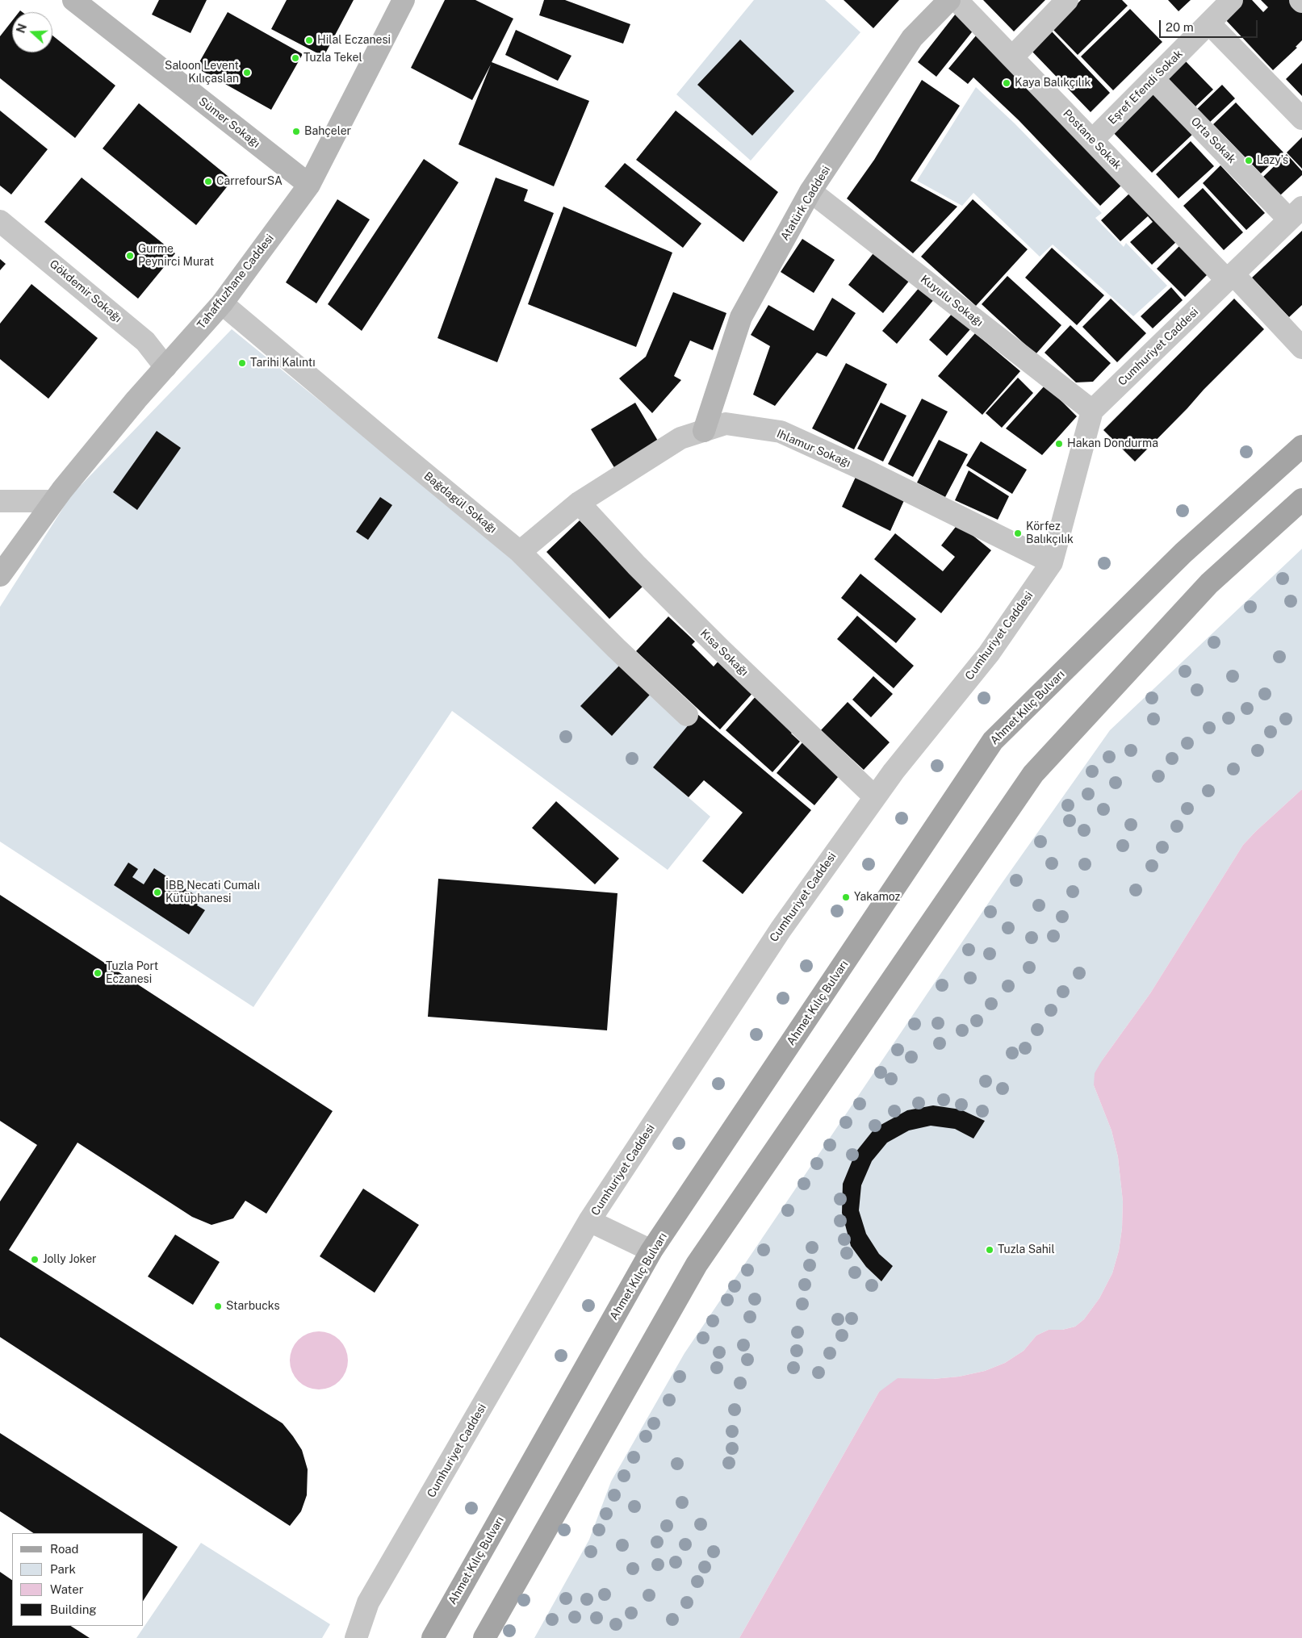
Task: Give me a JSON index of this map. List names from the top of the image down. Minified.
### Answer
{"streets":{"main road":["Ahmet Kılıç Bulvarı"],"street":["Eşref Efendi Sokak","Sümer Sokağı","Postane Sokak","Orta Sokak","Atatürk Caddesi","Tahaffuzhane Caddesi","Gökdemir Sokağı","Kuyulu Sokağı","Cumhuriyet Caddesi","Ihlamur Sokağı","Bağdagül Sokağı","Kısa Sokağı"]},"crossings":[["Eşref Efendi Sokak","Postane Sokak"],["Eşref Efendi Sokak","Orta Sokak"],["Sümer Sokağı","Tahaffuzhane Caddesi"],["Postane Sokak","Cumhuriyet Caddesi"],["Orta Sokak","Cumhuriyet Caddesi"],["Atatürk Caddesi","Kuyulu Sokağı"],["Atatürk Caddesi","Ihlamur Sokağı"],["Tahaffuzhane Caddesi","Gökdemir Sokağı"],["Tahaffuzhane Caddesi","Bağdagül Sokağı"],["Kuyulu Sokağı","Cumhuriyet Caddesi"],["Cumhuriyet Caddesi","Ihlamur Sokağı"],["Cumhuriyet Caddesi","Kısa Sokağı"],["Ihlamur Sokağı","Bağdagül Sokağı"],["Ihlamur Sokağı","Kısa Sokağı"]],"places":["Hilal Eczanesi","Tuzla Tekel","Saloon Levent Kılıçaslan","Kaya Balıkçılık","Bahçeler","Lazy’s","CarrefourSA","Gurme Peynirci Murat","Tarihi Kalıntı","Hakan Dondurma","Körfez Balıkçılık","İBB Necati Cumalı Kütüphanesi","Yakamoz","Tuzla Port Eczanesi","Tuzla Sahil","Jolly Joker","Starbucks"],"legend":["Road","Park","Water","Building"],"scale_bar":"20 m","north":"left"}
